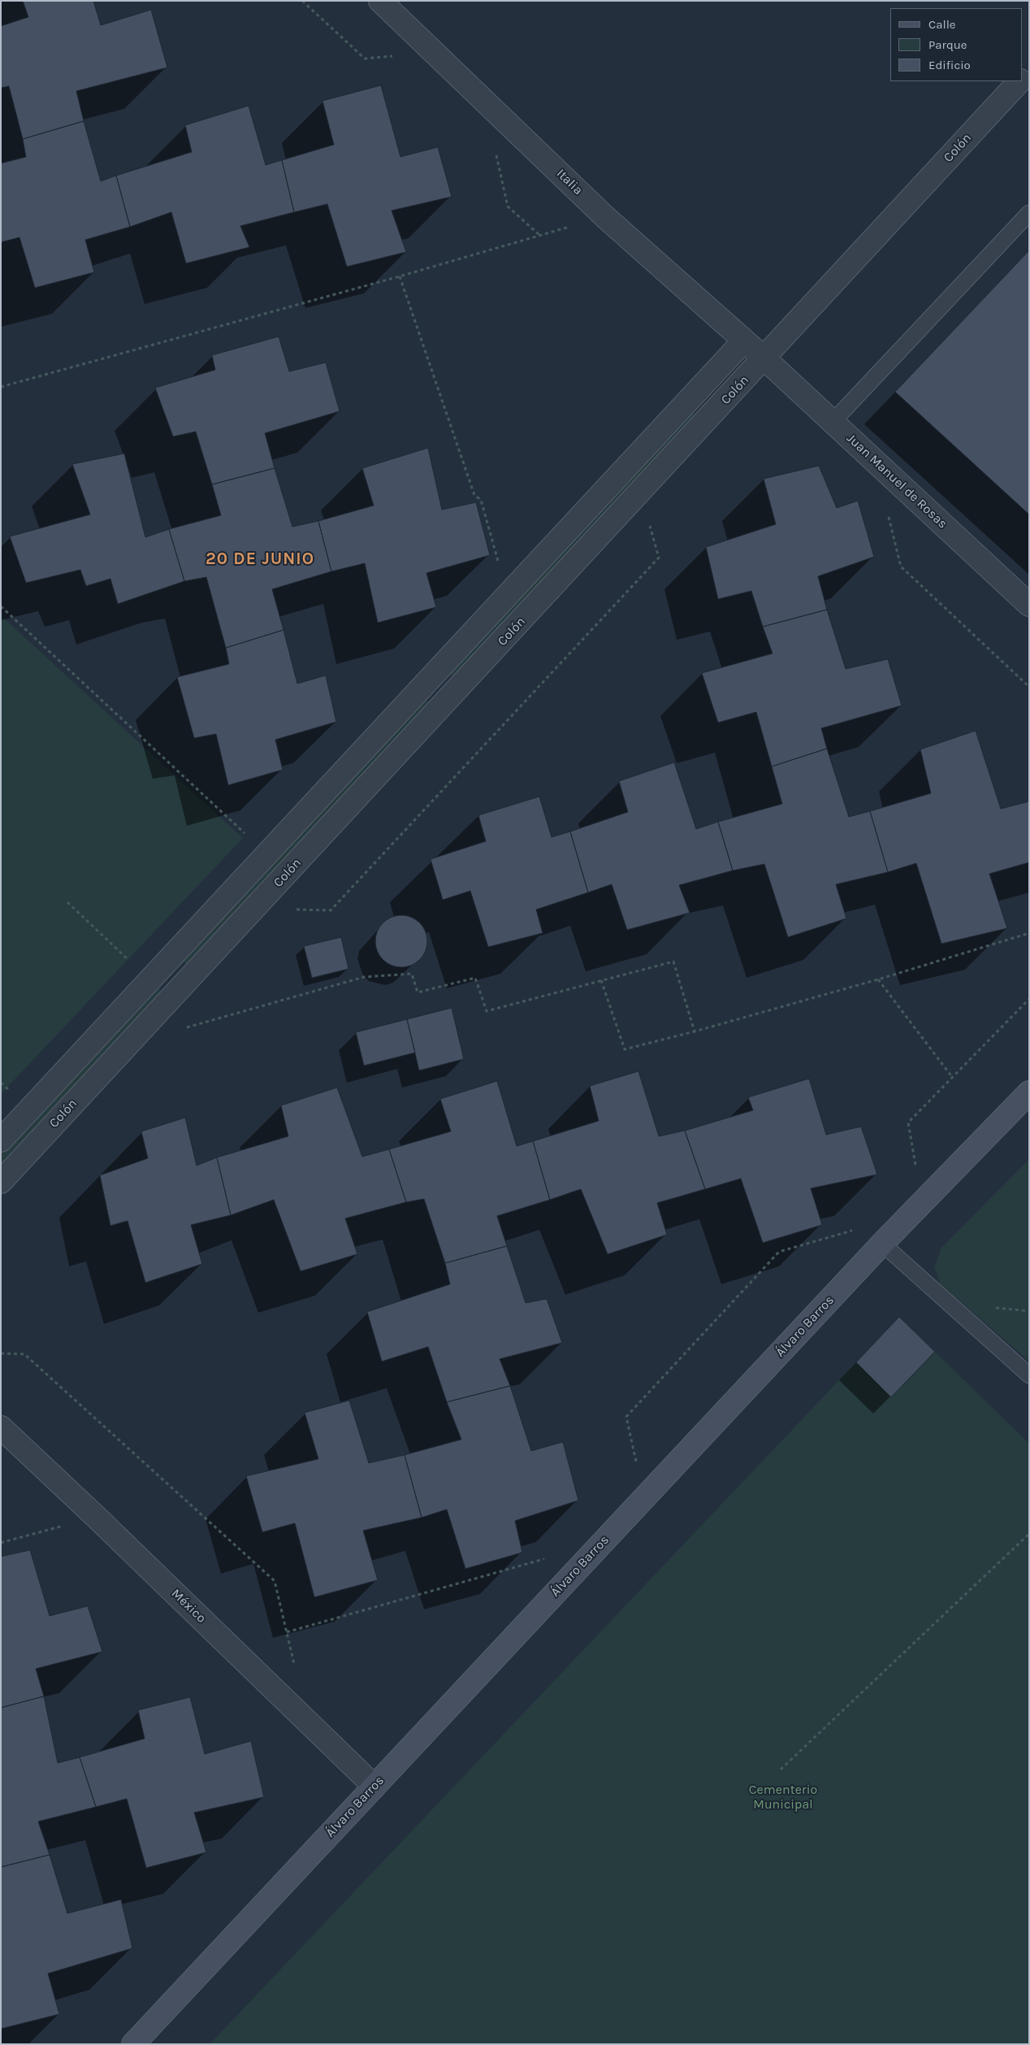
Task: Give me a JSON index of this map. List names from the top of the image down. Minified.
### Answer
{"streets":{"main road":["Álvaro Barros"],"street":["Colón","Italia","Juan Manuel de Rosas","México"]},"crossings":[["Colón","Italia"],["Colón","Juan Manuel de Rosas"],["Italia","Juan Manuel de Rosas"],["Álvaro Barros","México"]],"districts":["20 DE JUNIO"],"parks":["Cementerio Municipal"],"legend":["Calle","Parque","Edificio"]}
